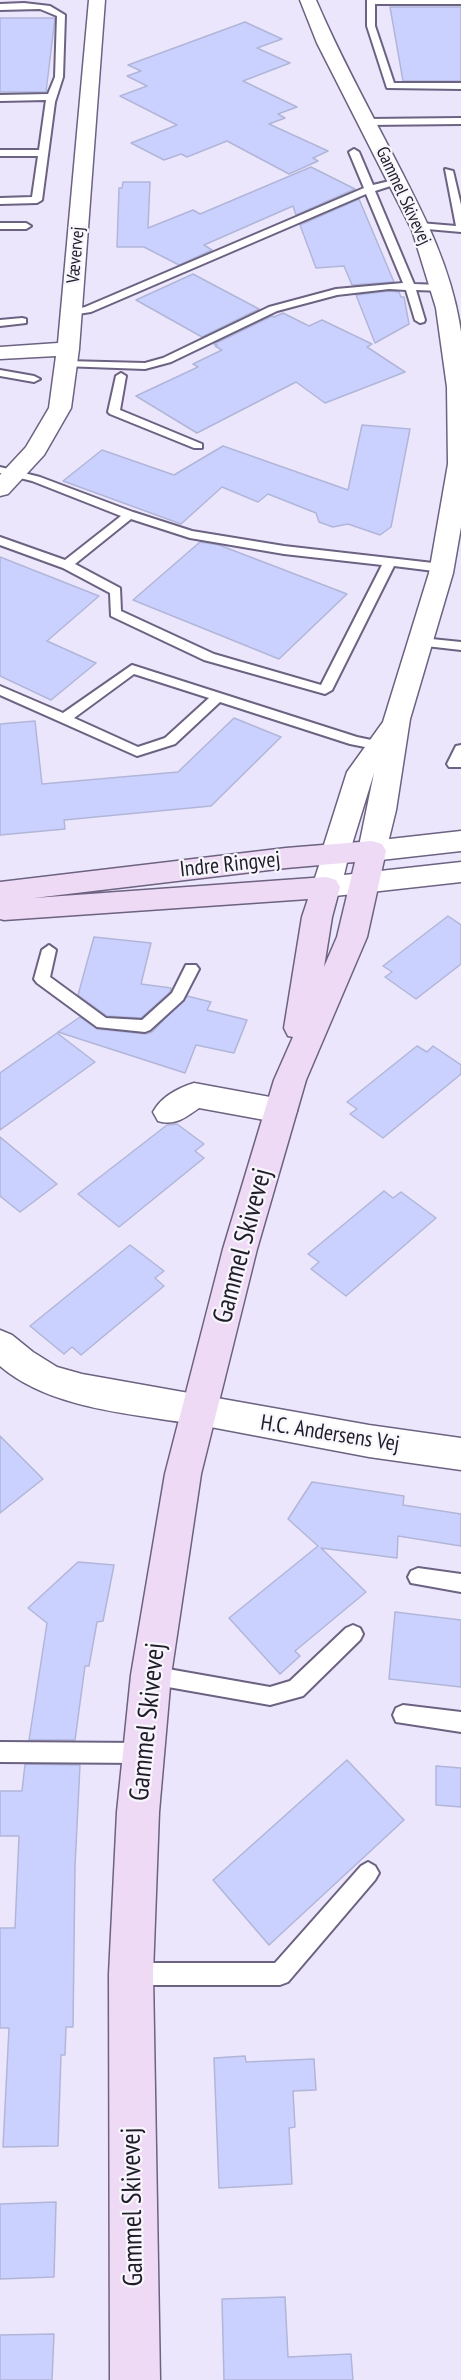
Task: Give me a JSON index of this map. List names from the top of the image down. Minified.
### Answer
{"streets":{"main road":["Gammel Skivevej","Indre Ringvej"],"street":["Vævervej","H.C. Andersens Vej"]},"crossings":[["Gammel Skivevej","Indre Ringvej"],["Gammel Skivevej","H.C. Andersens Vej"]]}
